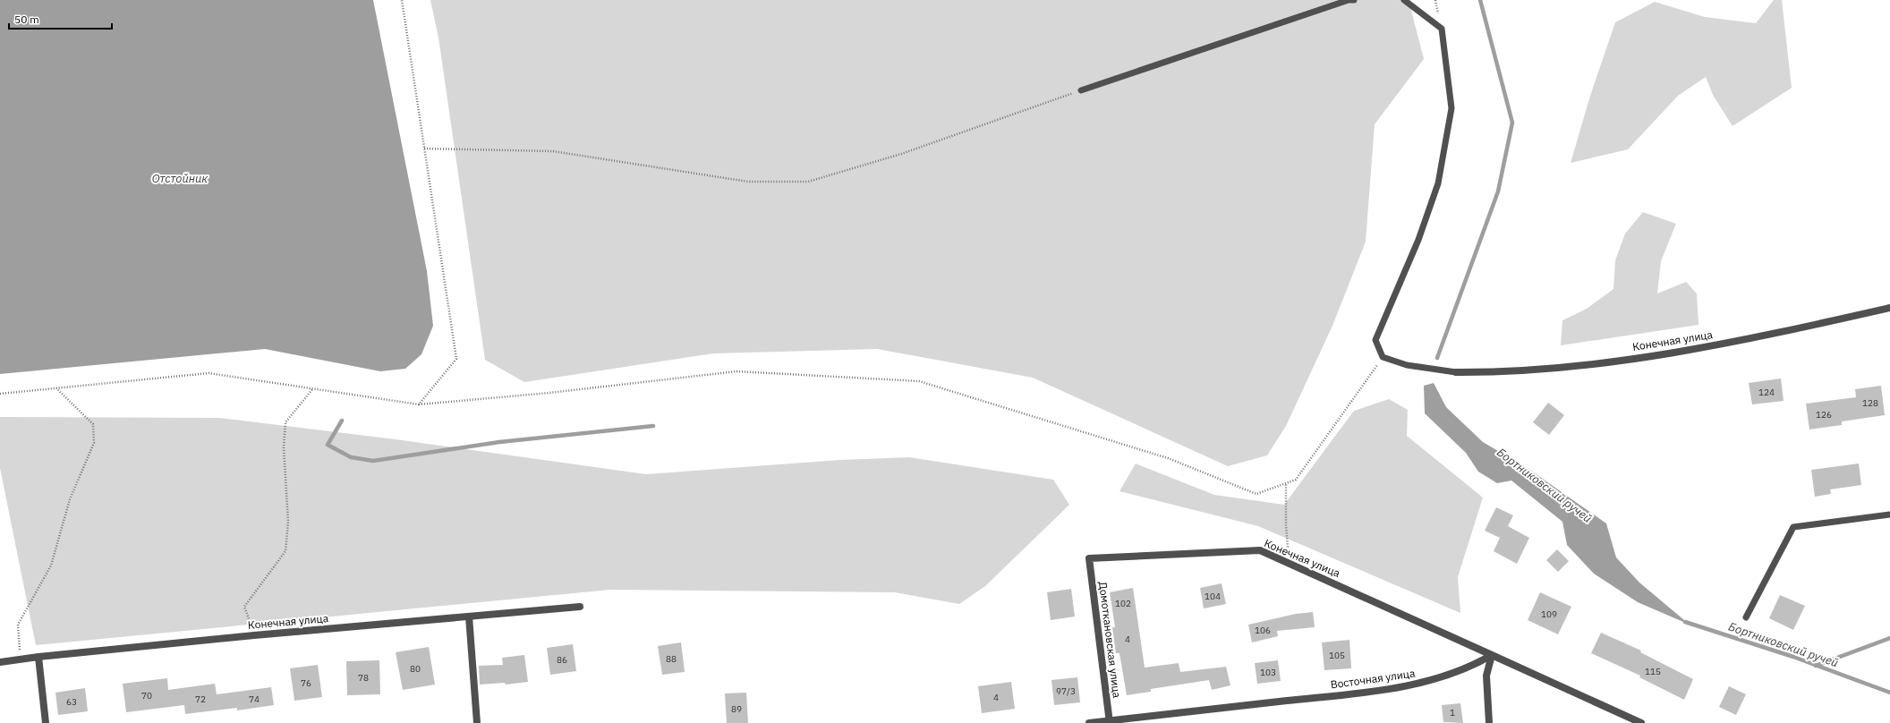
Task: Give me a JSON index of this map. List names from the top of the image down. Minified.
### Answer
{"streets":{"street":["Конечная улица","Домоткановская улица","Восточная улица"]},"crossings":[["Конечная улица","Домоткановская улица"],["Конечная улица","Восточная улица"],["Домоткановская улица","Восточная улица"]],"water":["Отстойник","Бортниковский ручей"],"house_numbers":["124","128","126","104","102","109","106","4","105","88","86","80","115","103","78","76","97/3","70","4","72","74","63","89","1"],"scale_bar":"50 m"}
